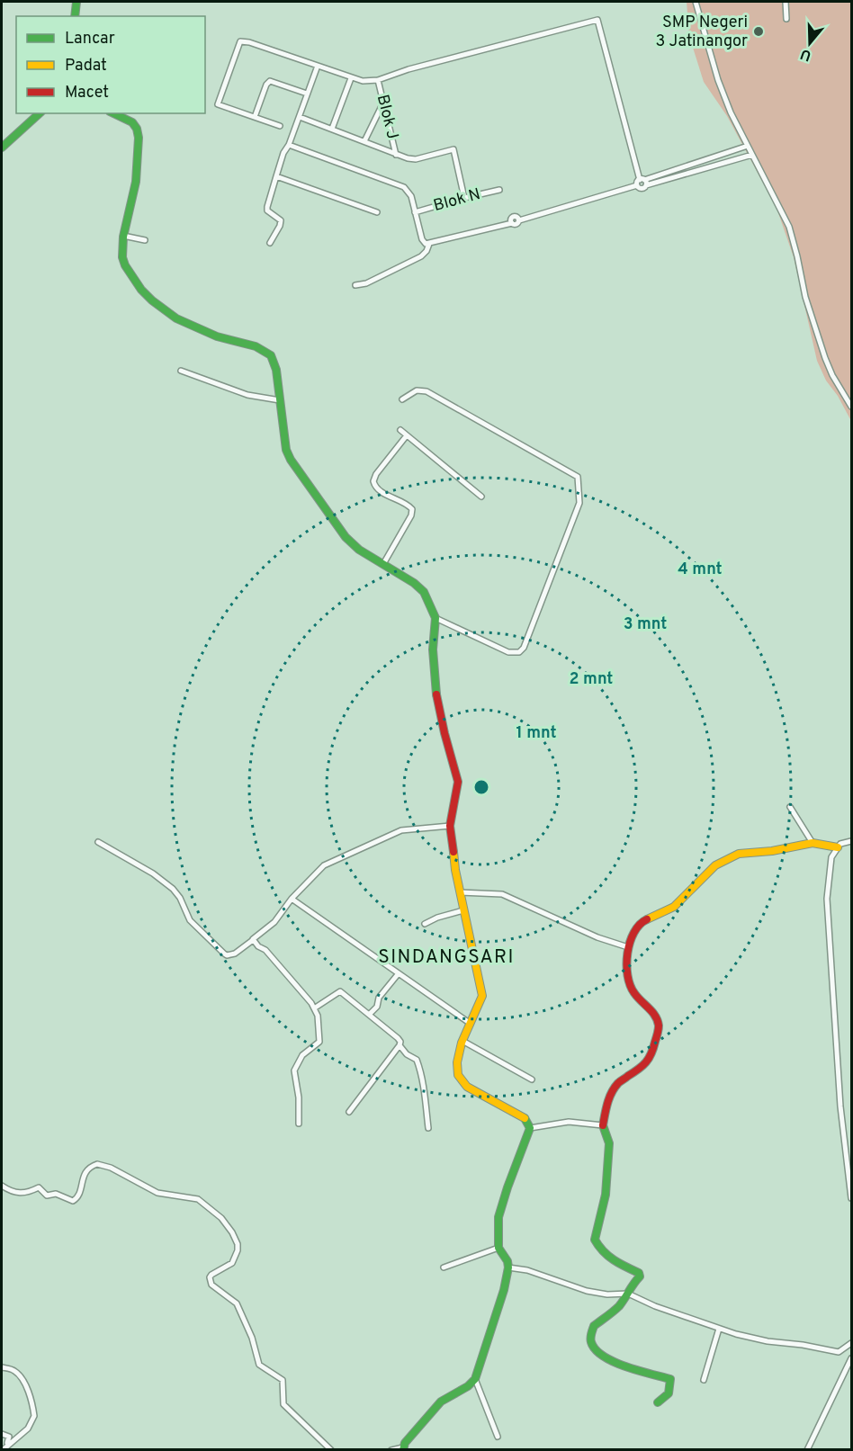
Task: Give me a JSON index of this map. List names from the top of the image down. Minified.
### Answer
{"streets":{"street":["Blok J","Blok N"]},"districts":["SINDANGSARI"],"places":["SMP Negeri 3 Jatinangor"],"legend":["Lancar","Padat","Macet"],"north":"bottom","rings":["4 mnt","3 mnt","2 mnt","1 mnt"]}
